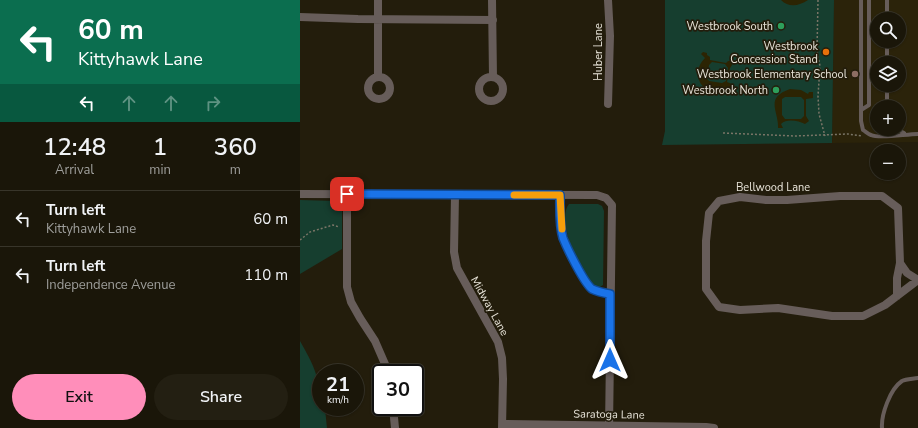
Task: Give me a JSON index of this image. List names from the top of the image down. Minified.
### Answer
{"streets":{"street":["Huber Lane","Bellwood Lane","Midway Lane","Saratoga Lane"]},"crossings":[["Midway Lane","Saratoga Lane"]],"places":["Westbrook South","Westbrook Concession Stand","Westbrook Elementary School","Westbrook North"],"page":{"turn":["60 m","Kittyhawk Lane"],"map_buttons":["+","−"],"eta":["12:48","Arrival","1","min","360","m"],"list":[{"name":"Turn left","note":"Kittyhawk Lane","value":"60 m"},{"name":"Turn left","note":"Independence Avenue","value":"110 m"}],"speed":"21 km/h","limit":"30","buttons":["Exit","Share"]}}
